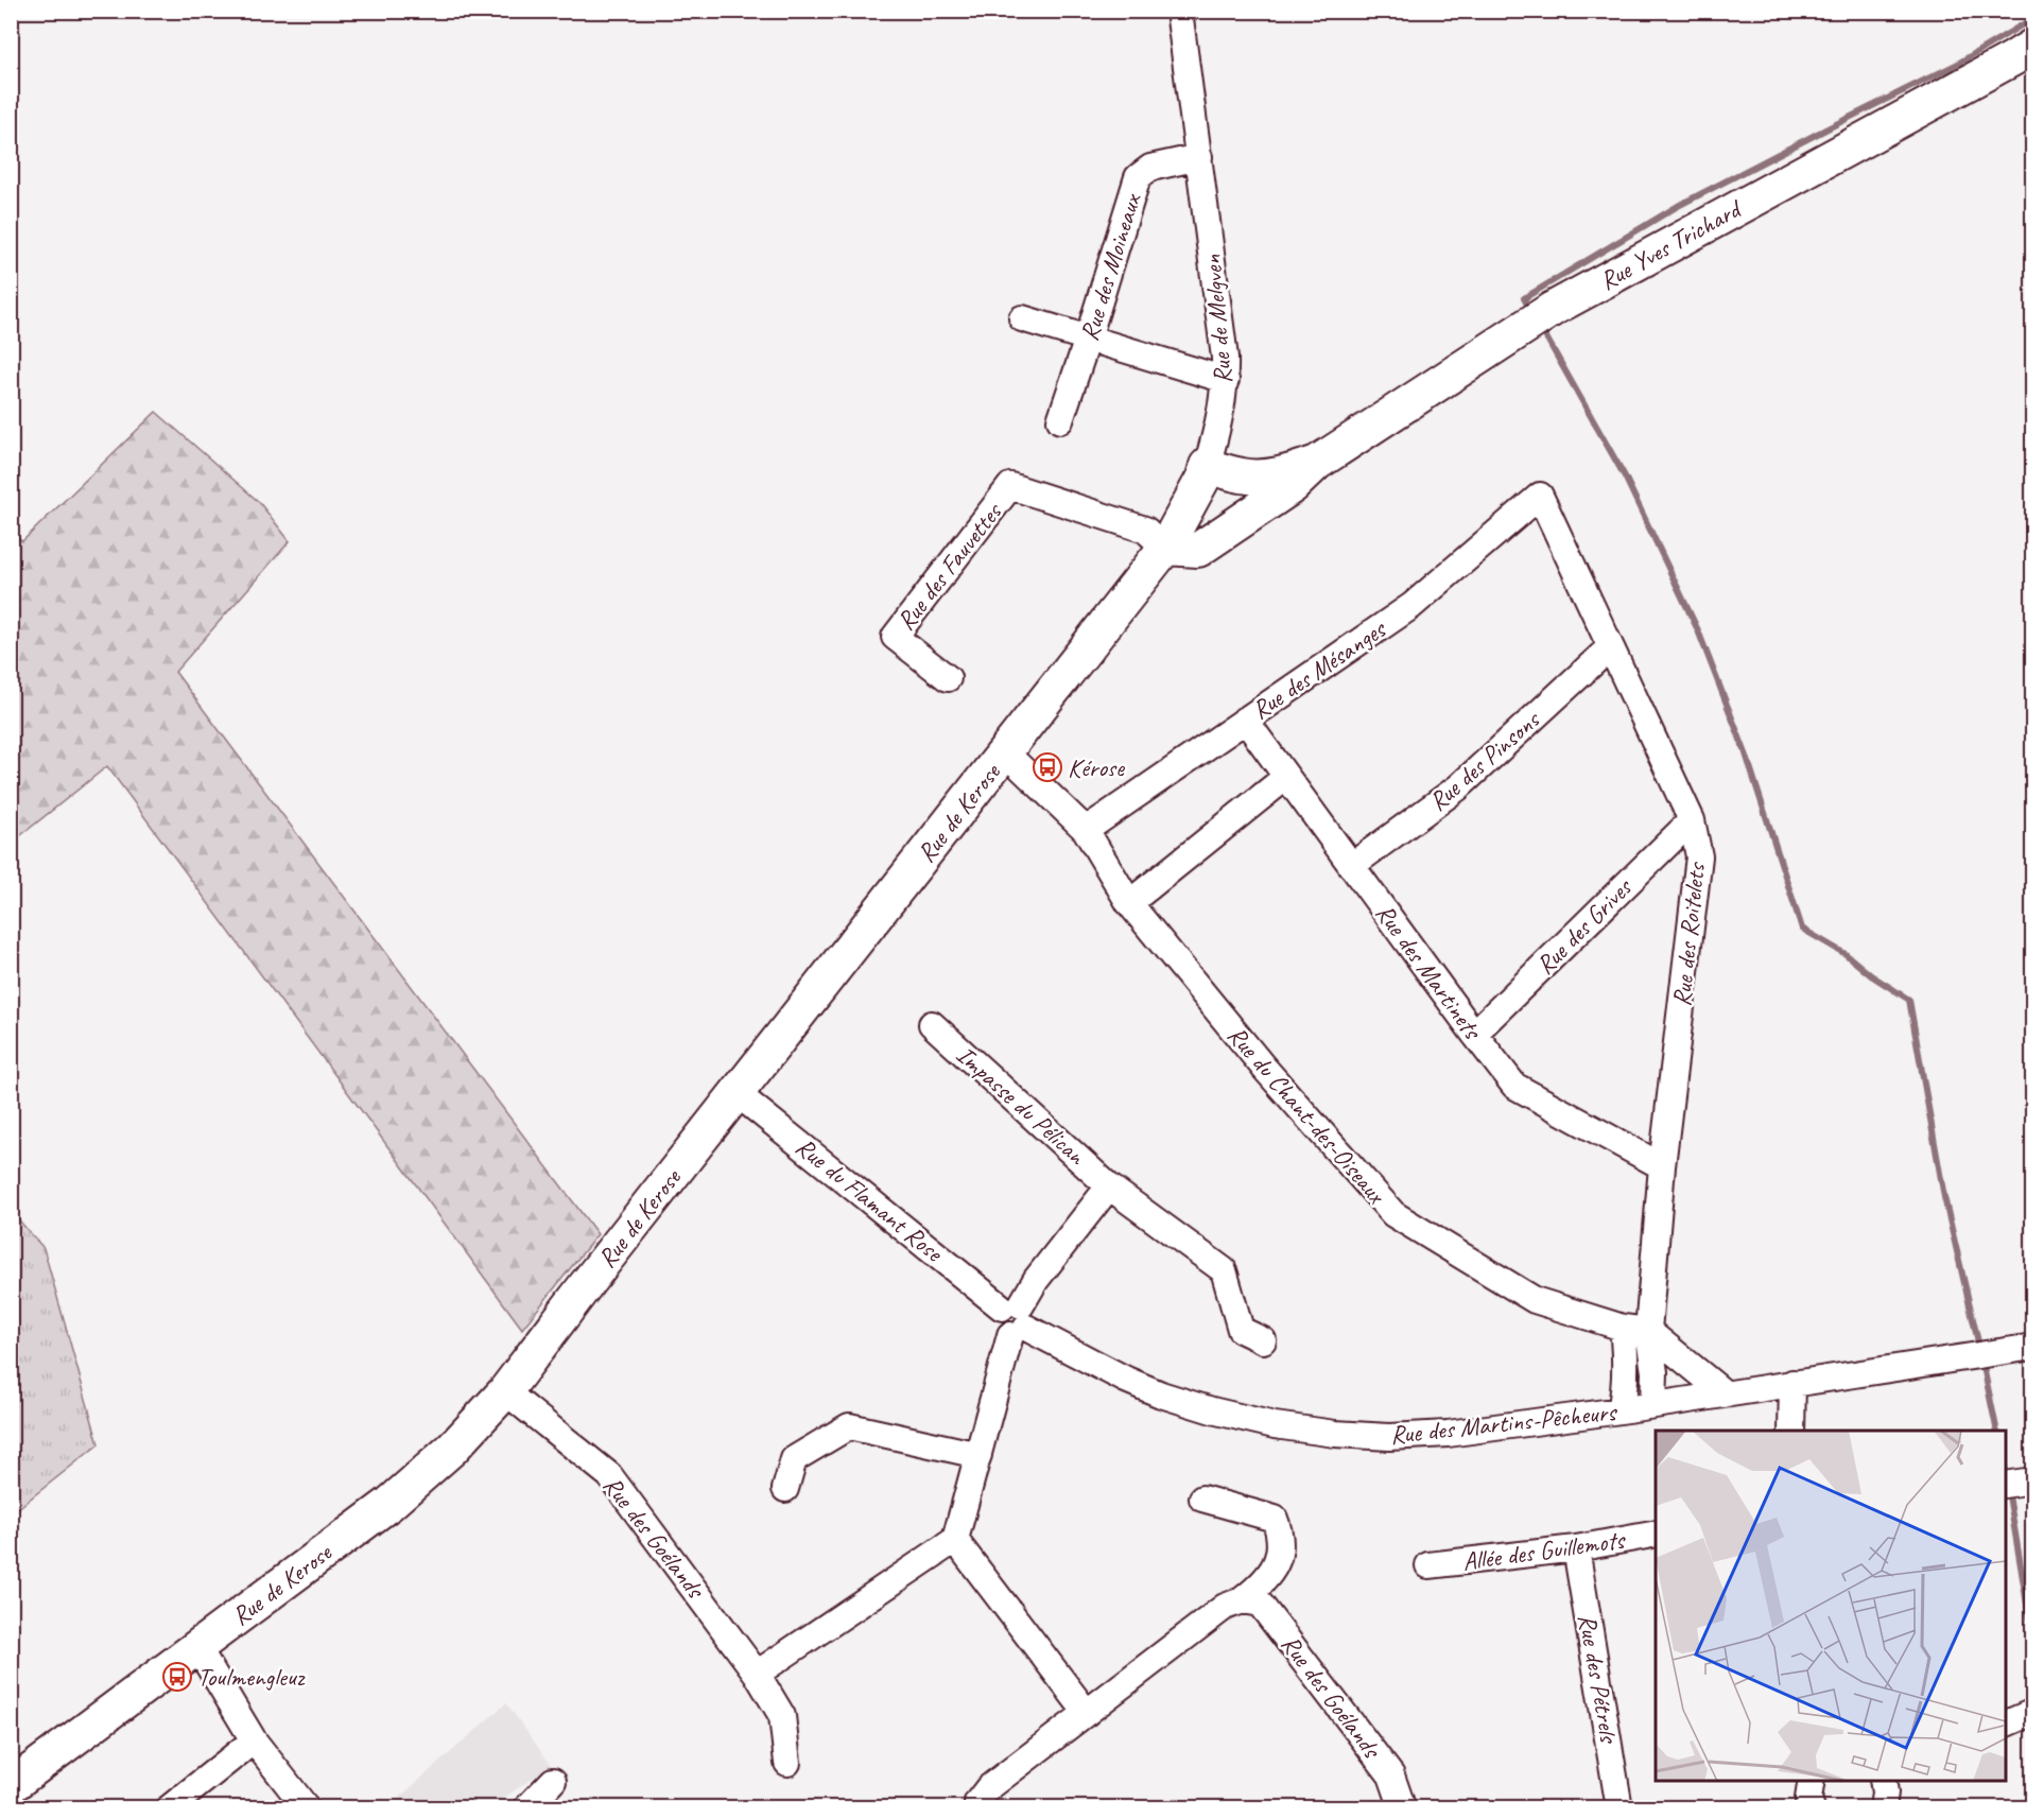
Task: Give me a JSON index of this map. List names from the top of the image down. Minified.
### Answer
{"streets":{"main road":["Rue Yves Trichard","Rue de Melgven","Rue de Kerose"],"street":["Rue des Moineaux","Rue des Fauvettes","Rue des Mésanges","Rue des Pinsons","Rue des Grives","Rue des Roitelets","Rue des Martinets","Impasse du Pélican","Rue du Chant-des-Oiseaux","Rue du Flamant Rose","Rue des Martins-Pêcheurs","Rue des Goélands","Allée des Guillemots","Rue des Pétrels"]},"crossings":[["Rue des Moineaux","Rue de Melgven"],["Rue de Melgven","Rue des Fauvettes"],["Rue de Melgven","Rue de Kerose"],["Rue des Fauvettes","Rue de Kerose"],["Rue des Mésanges","Rue des Roitelets"],["Rue des Mésanges","Rue des Martinets"],["Rue des Mésanges","Rue du Chant-des-Oiseaux"],["Rue des Pinsons","Rue des Roitelets"],["Rue des Pinsons","Rue des Martinets"],["Rue de Kerose","Rue du Chant-des-Oiseaux"],["Rue de Kerose","Rue du Flamant Rose"],["Rue de Kerose","Rue des Goélands"],["Rue des Grives","Rue des Roitelets"],["Rue des Grives","Rue des Martinets"],["Rue des Roitelets","Rue des Martinets"],["Rue des Roitelets","Rue des Martins-Pêcheurs"],["Rue du Flamant Rose","Rue des Martins-Pêcheurs"],["Allée des Guillemots","Rue des Pétrels"]],"places":{"bus stop":["Kérose","Toulmengleuz"]}}
